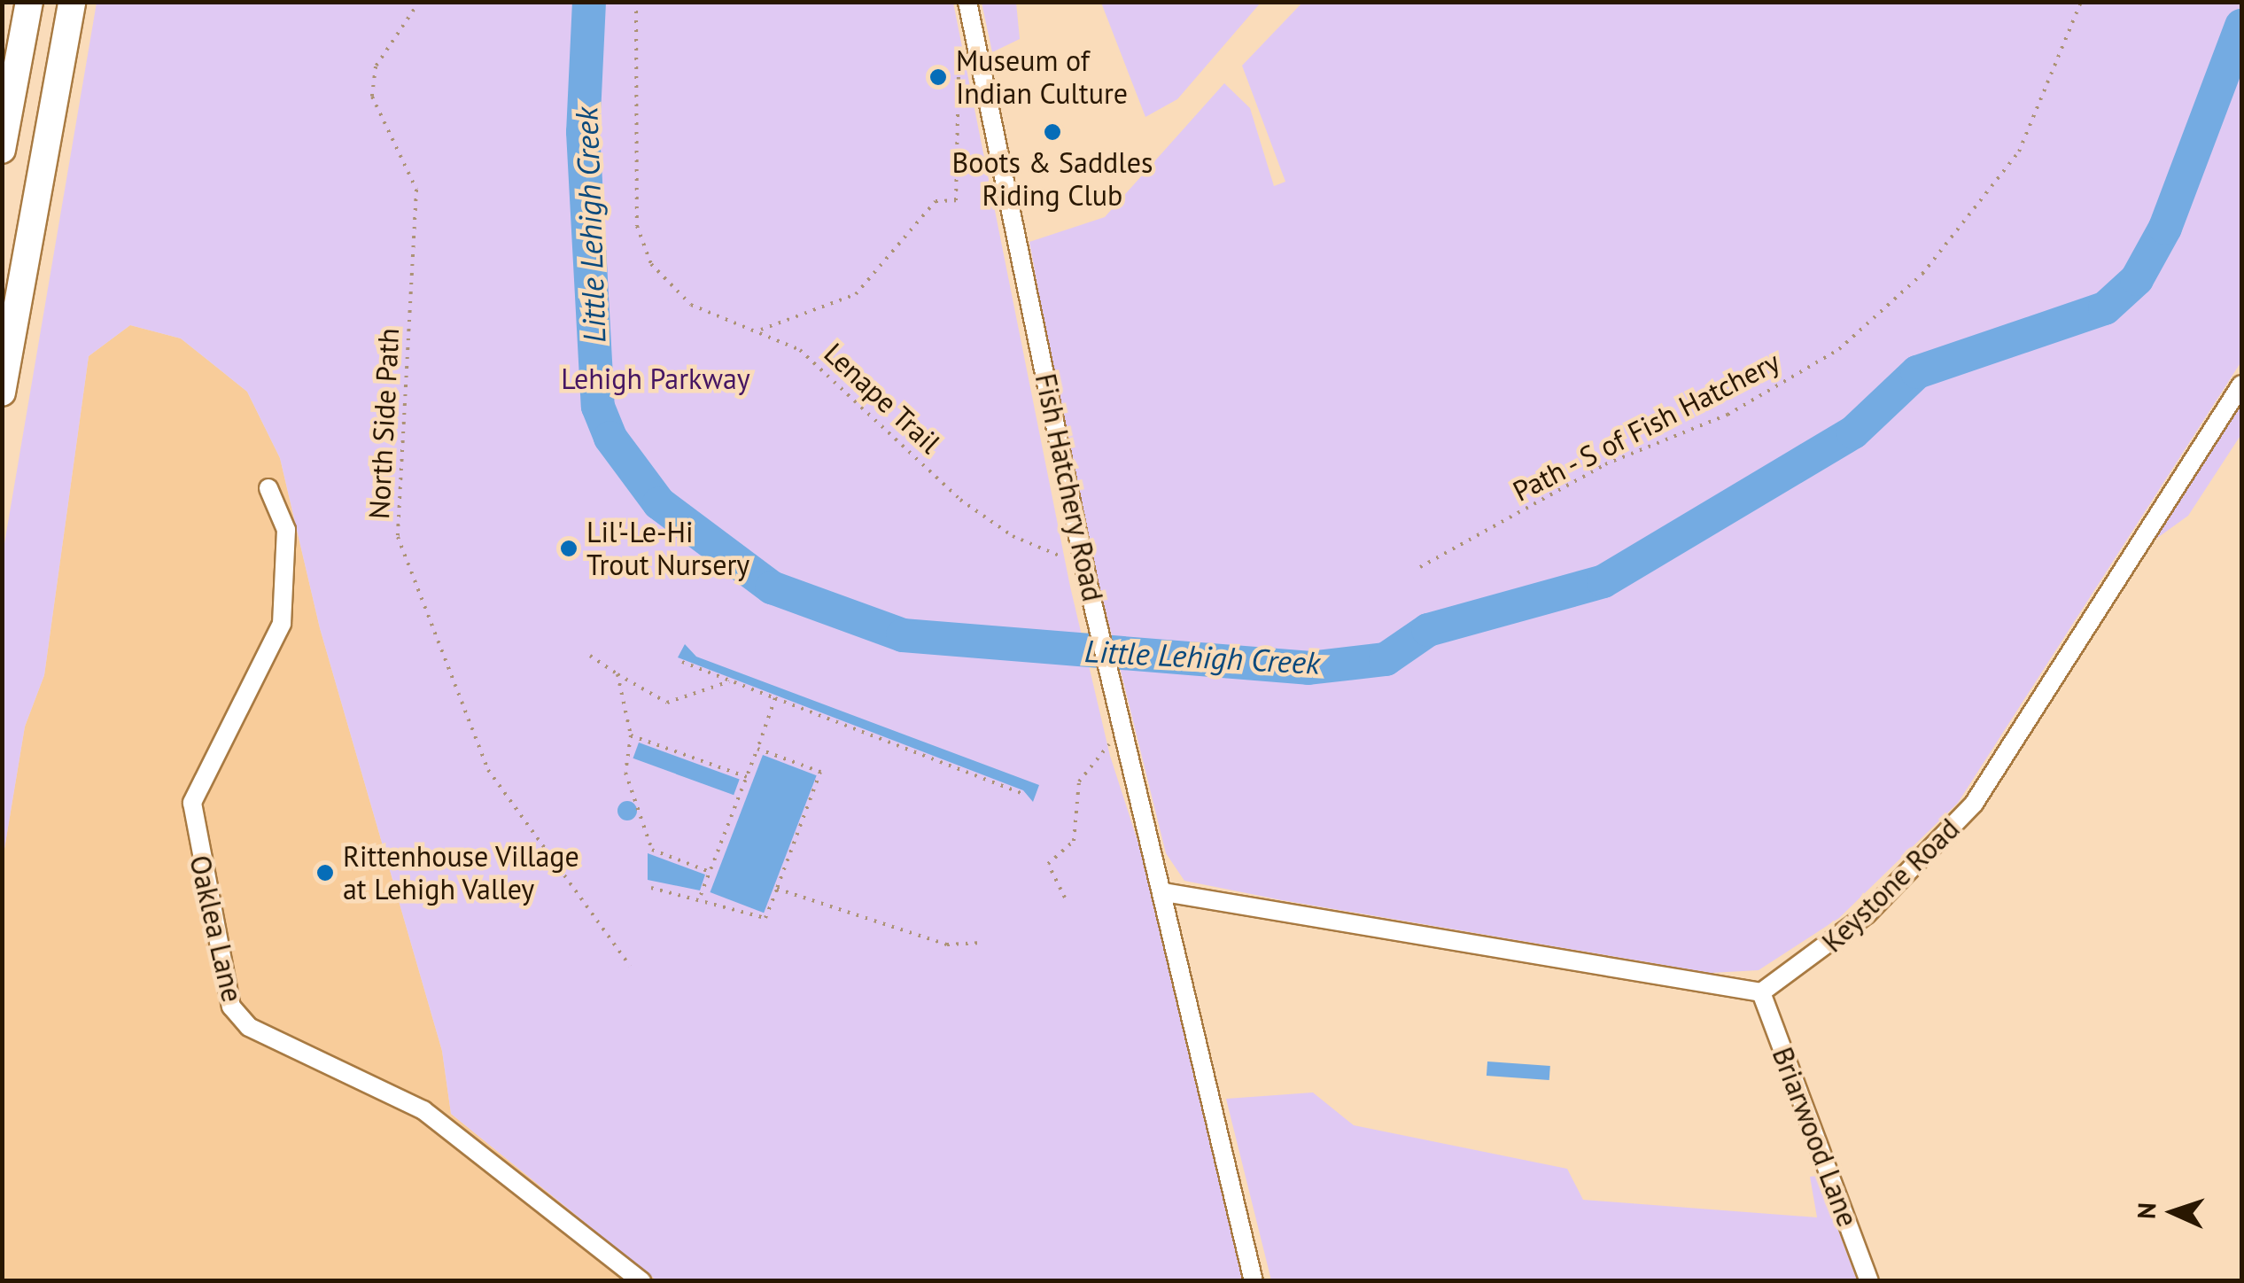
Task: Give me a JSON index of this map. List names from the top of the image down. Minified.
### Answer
{"streets":{"street":["Fish Hatchery Road","Keystone Road","Oaklea Lane","Briarwood Lane"],"path":["Lenape Trail","North Side Path","Path - S of Fish Hatchery"]},"crossings":[["Lenape Trail","Fish Hatchery Road"],["Keystone Road","Briarwood Lane"]],"water":["Little Lehigh Creek"],"parks":["Lehigh Parkway"],"places":["Museum of Indian Culture","Boots & Saddles Riding Club","Lil'-Le-Hi Trout Nursery","Rittenhouse Village at Lehigh Valley"],"north":"left"}
